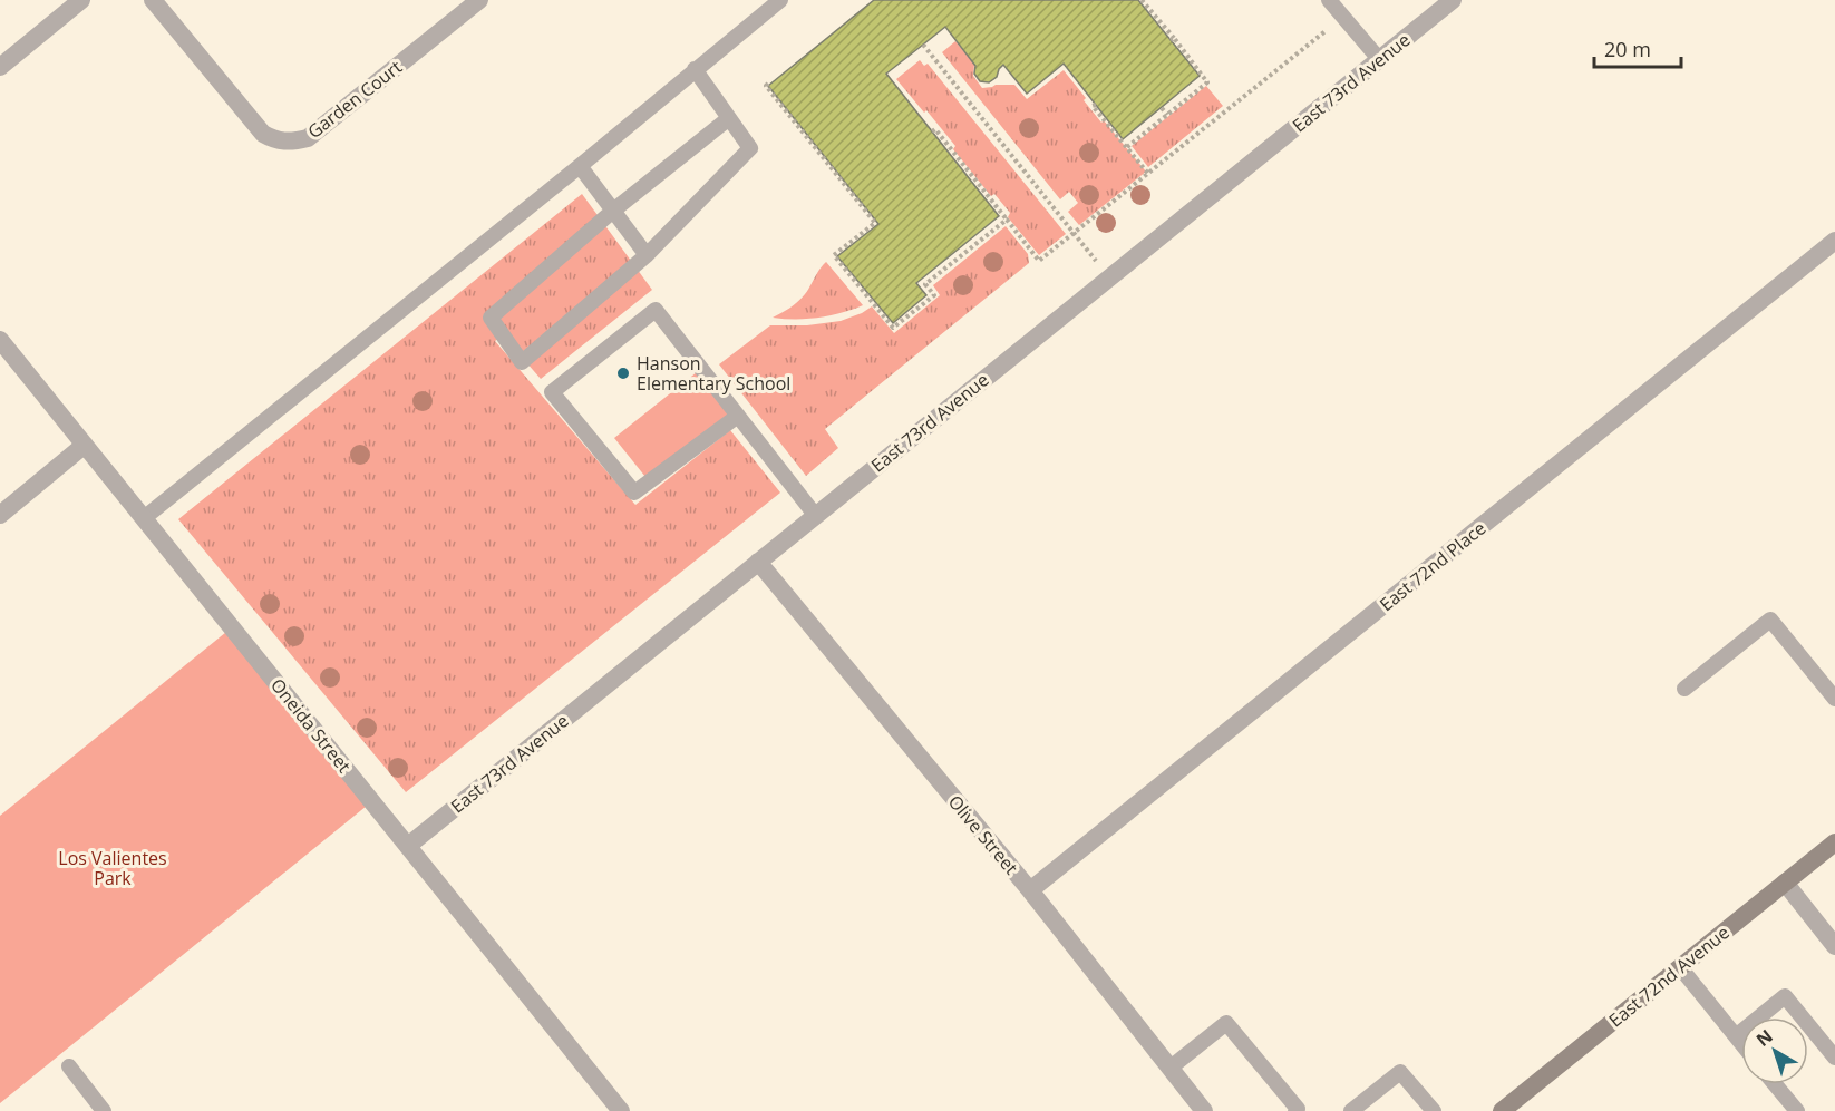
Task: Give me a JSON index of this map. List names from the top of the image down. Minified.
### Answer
{"streets":{"main road":["East 72nd Avenue"],"street":["East 73rd Avenue","Garden Court","East 72nd Place","Oneida Street","Olive Street"]},"crossings":[["East 73rd Avenue","Oneida Street"],["East 73rd Avenue","Olive Street"],["East 72nd Place","Olive Street"]],"parks":["Los Valientes Park"],"places":["Hanson Elementary School"],"scale_bar":"20 m","north":"top left"}
